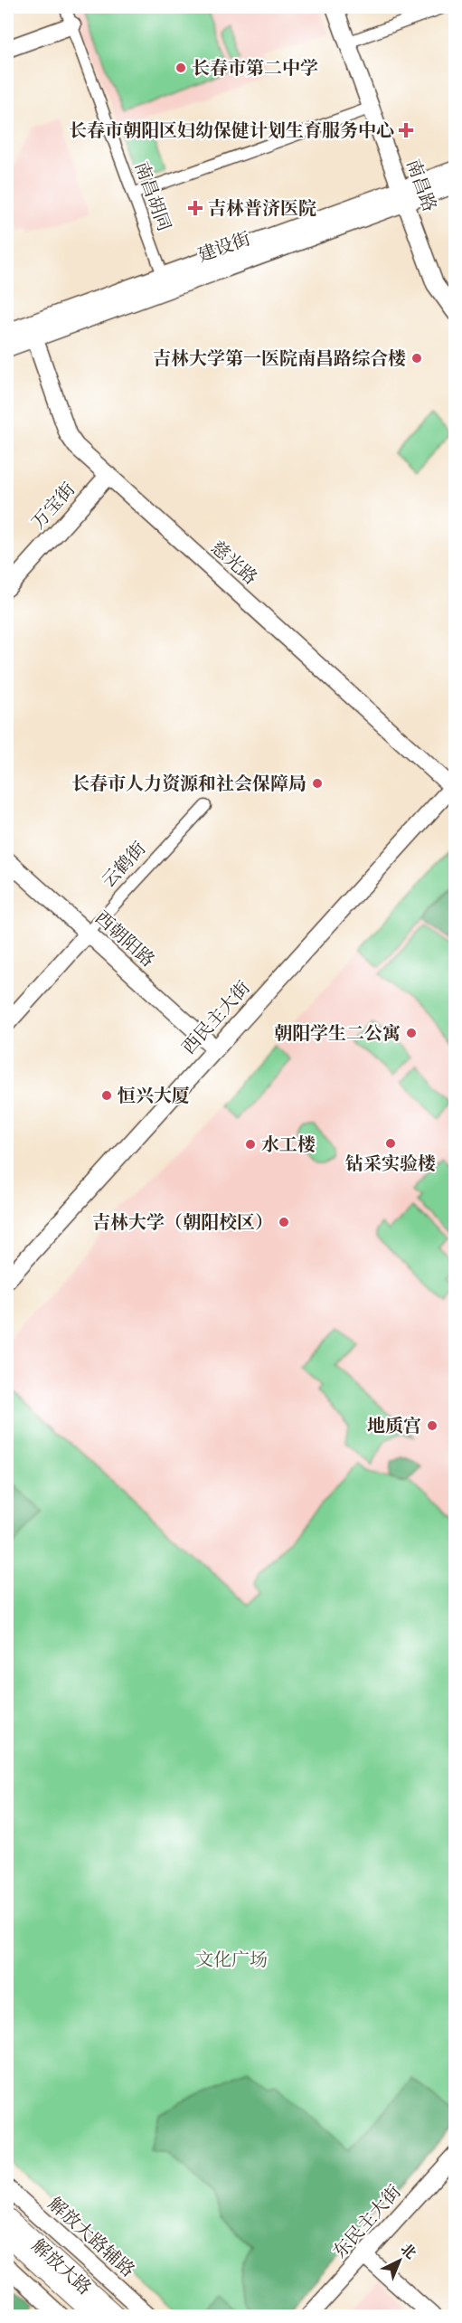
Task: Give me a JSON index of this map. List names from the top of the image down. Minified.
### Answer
{"streets":{"main road":["南昌路","建设街","万宝街","慈光路","云鹤街","西朝阳路","西民主大街","东民主大街","解放大路辅路","解放大路"],"street":["南昌胡同"]},"crossings":[["南昌路","建设街"],["南昌胡同","建设街"],["建设街","慈光路"],["万宝街","慈光路"],["慈光路","西民主大街"],["云鹤街","西朝阳路"],["西朝阳路","西民主大街"]],"parks":["文化广场"],"places":{"other":["长春市第二中学","吉林大学第一医院南昌路综合楼","长春市人力资源和社会保障局","朝阳学生二公寓","恒兴大厦","钻采实验楼","水工楼","吉林大学（朝阳校区）","地质宫"],"health":["长春市朝阳区妇幼保健计划生育服务中心","吉林普济医院"]},"north":"top right"}
